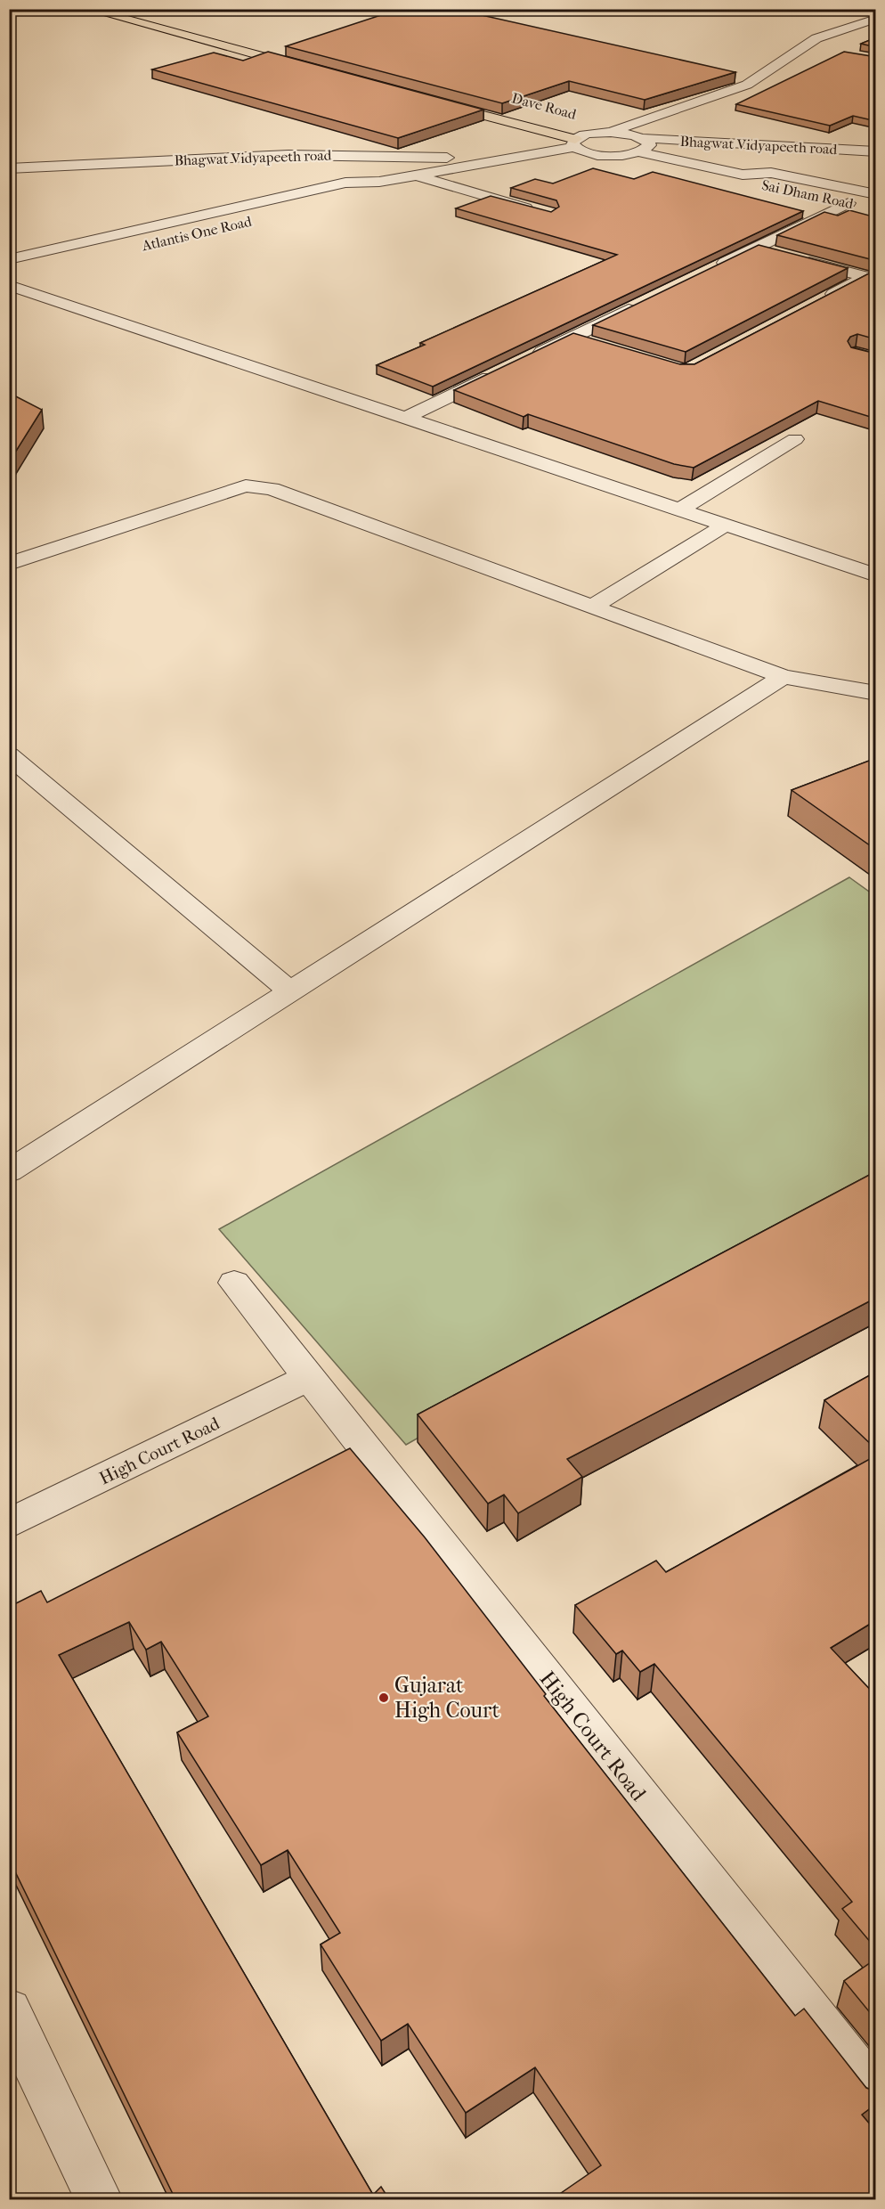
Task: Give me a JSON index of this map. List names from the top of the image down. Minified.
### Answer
{"streets":{"street":["Bhagwat Vidyapeeth road","Sai Dham Road","Atlantis One Road","High Court Road"]},"crossings":[["Bhagwat Vidyapeeth road","Sai Dham Road"],["Bhagwat Vidyapeeth road","Atlantis One Road"]],"places":["Gujarat High Court"]}
